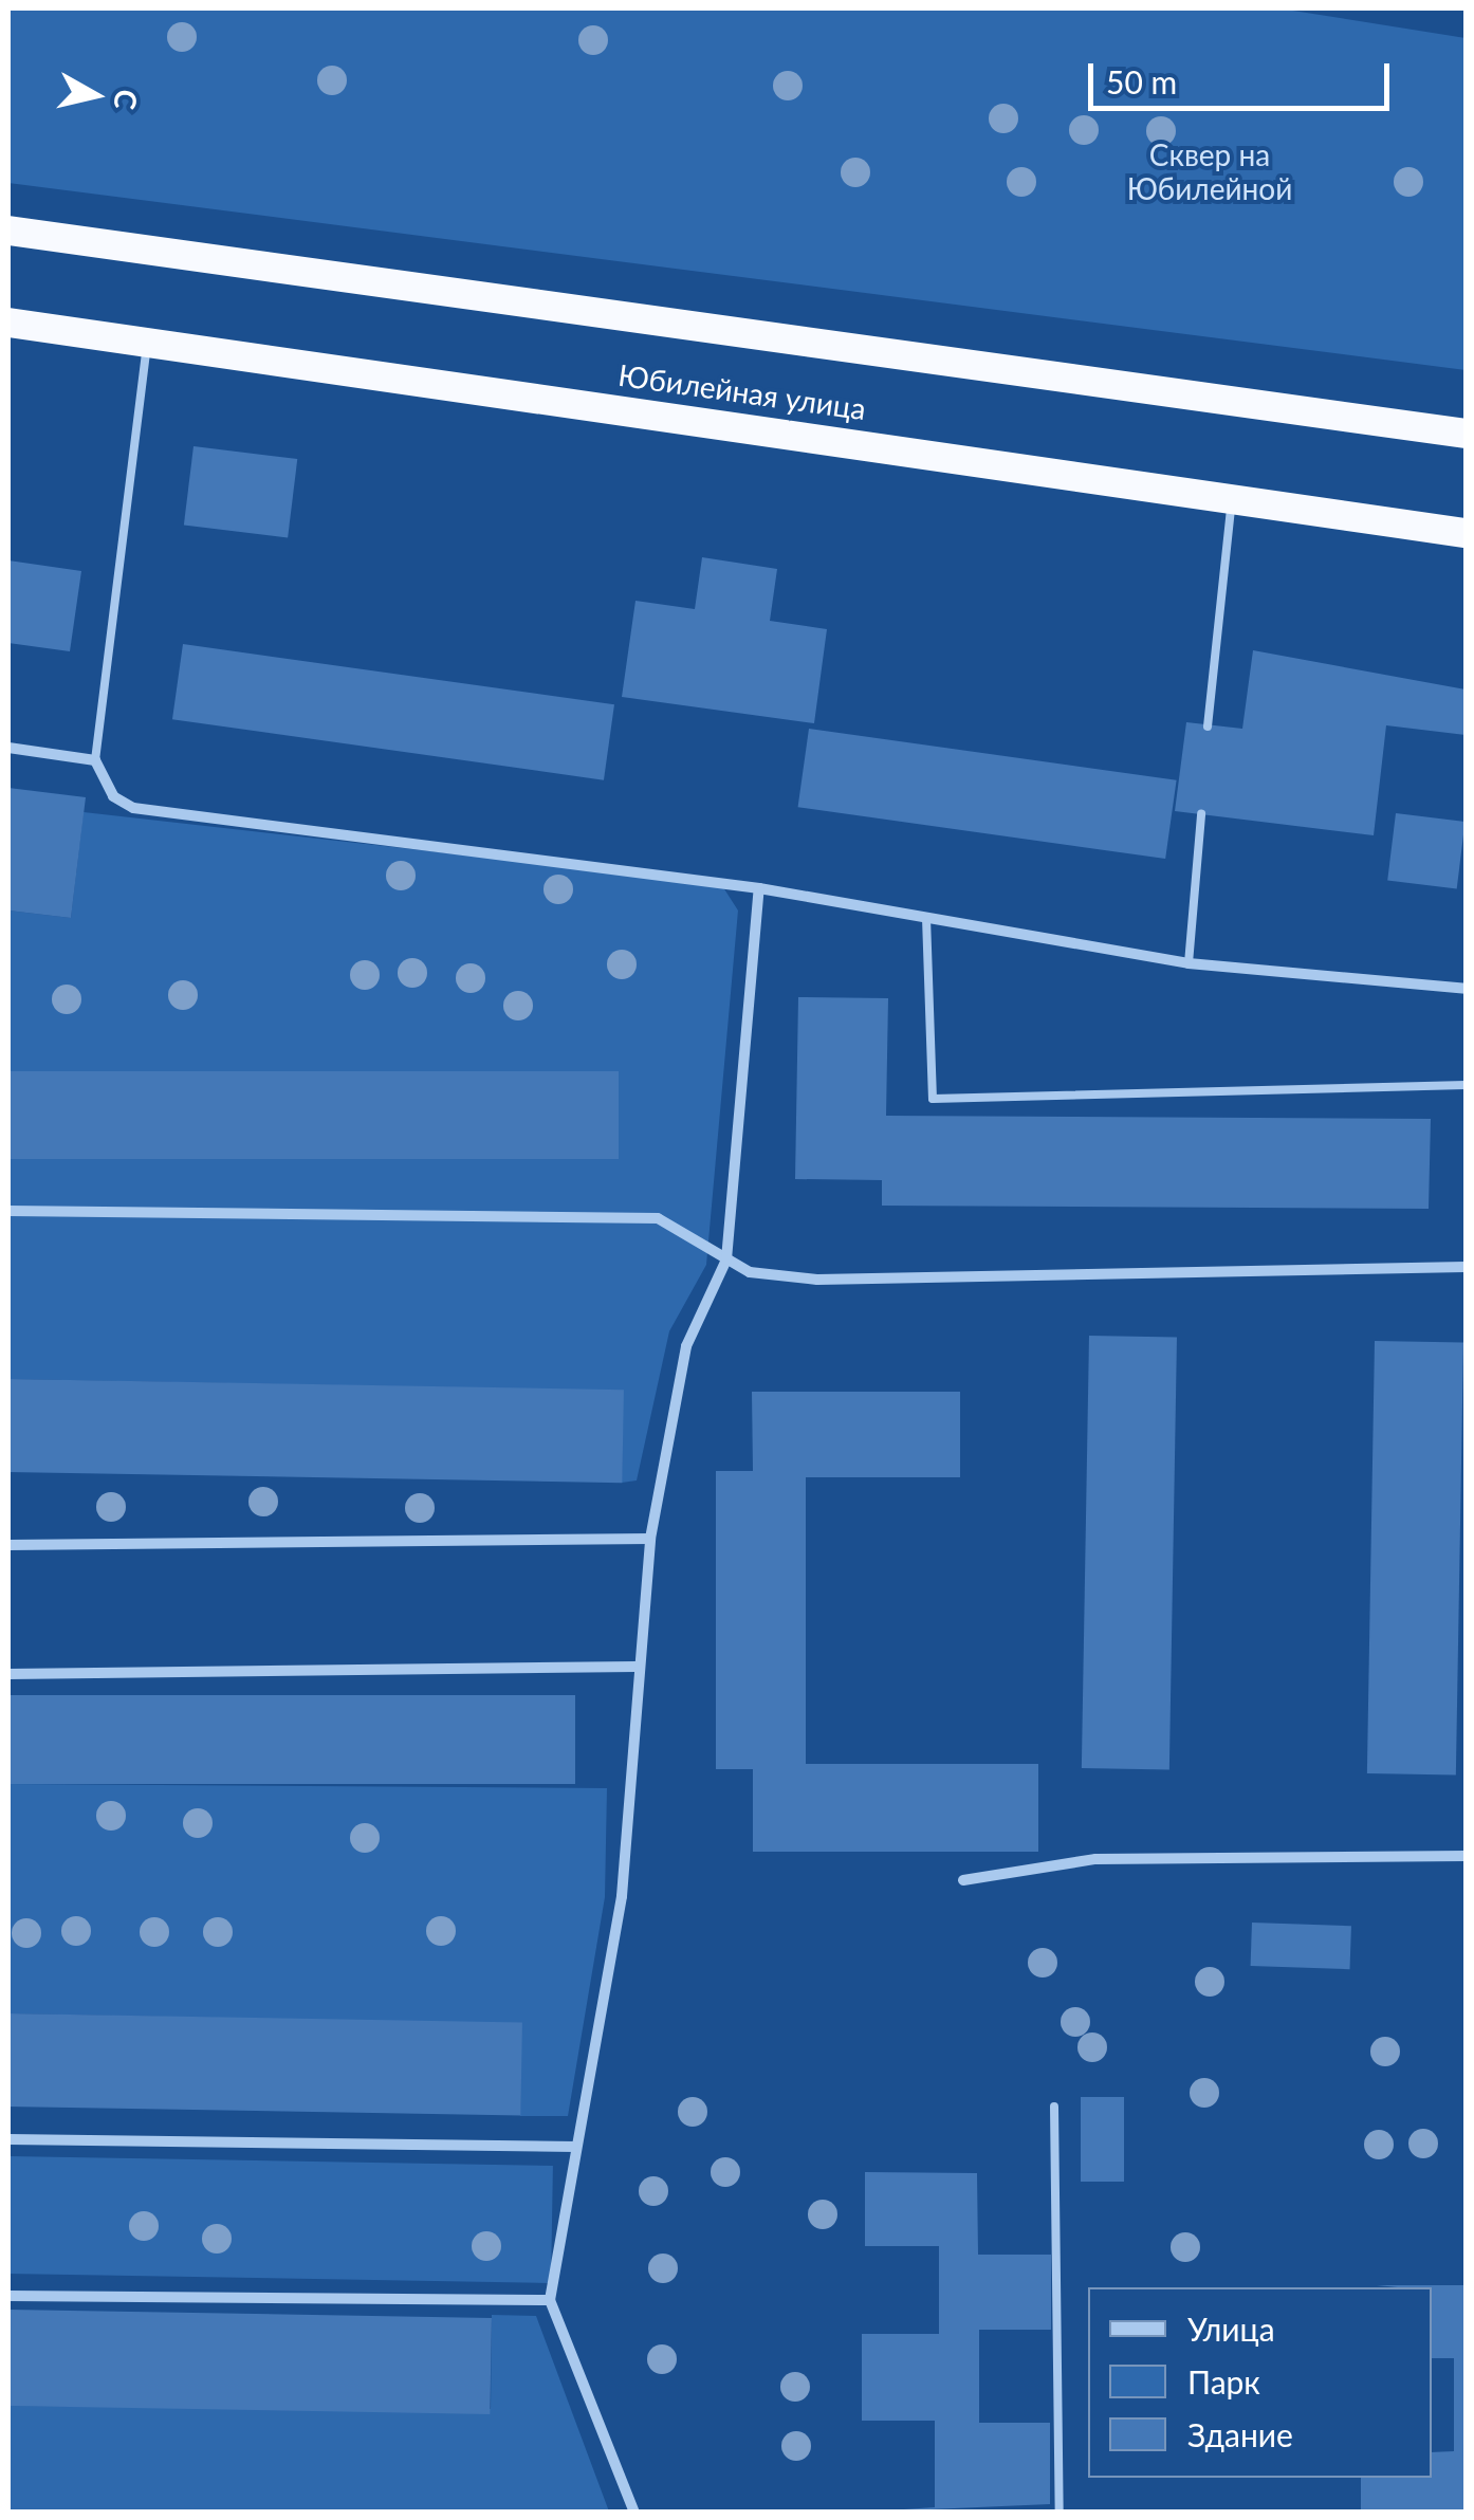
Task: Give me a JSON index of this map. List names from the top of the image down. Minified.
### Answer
{"streets":{"highway":["Юбилейная улица"]},"parks":["Сквер на Юбилейной"],"legend":["Улица","Парк","Здание"],"scale_bar":"50 m","north":"right"}
